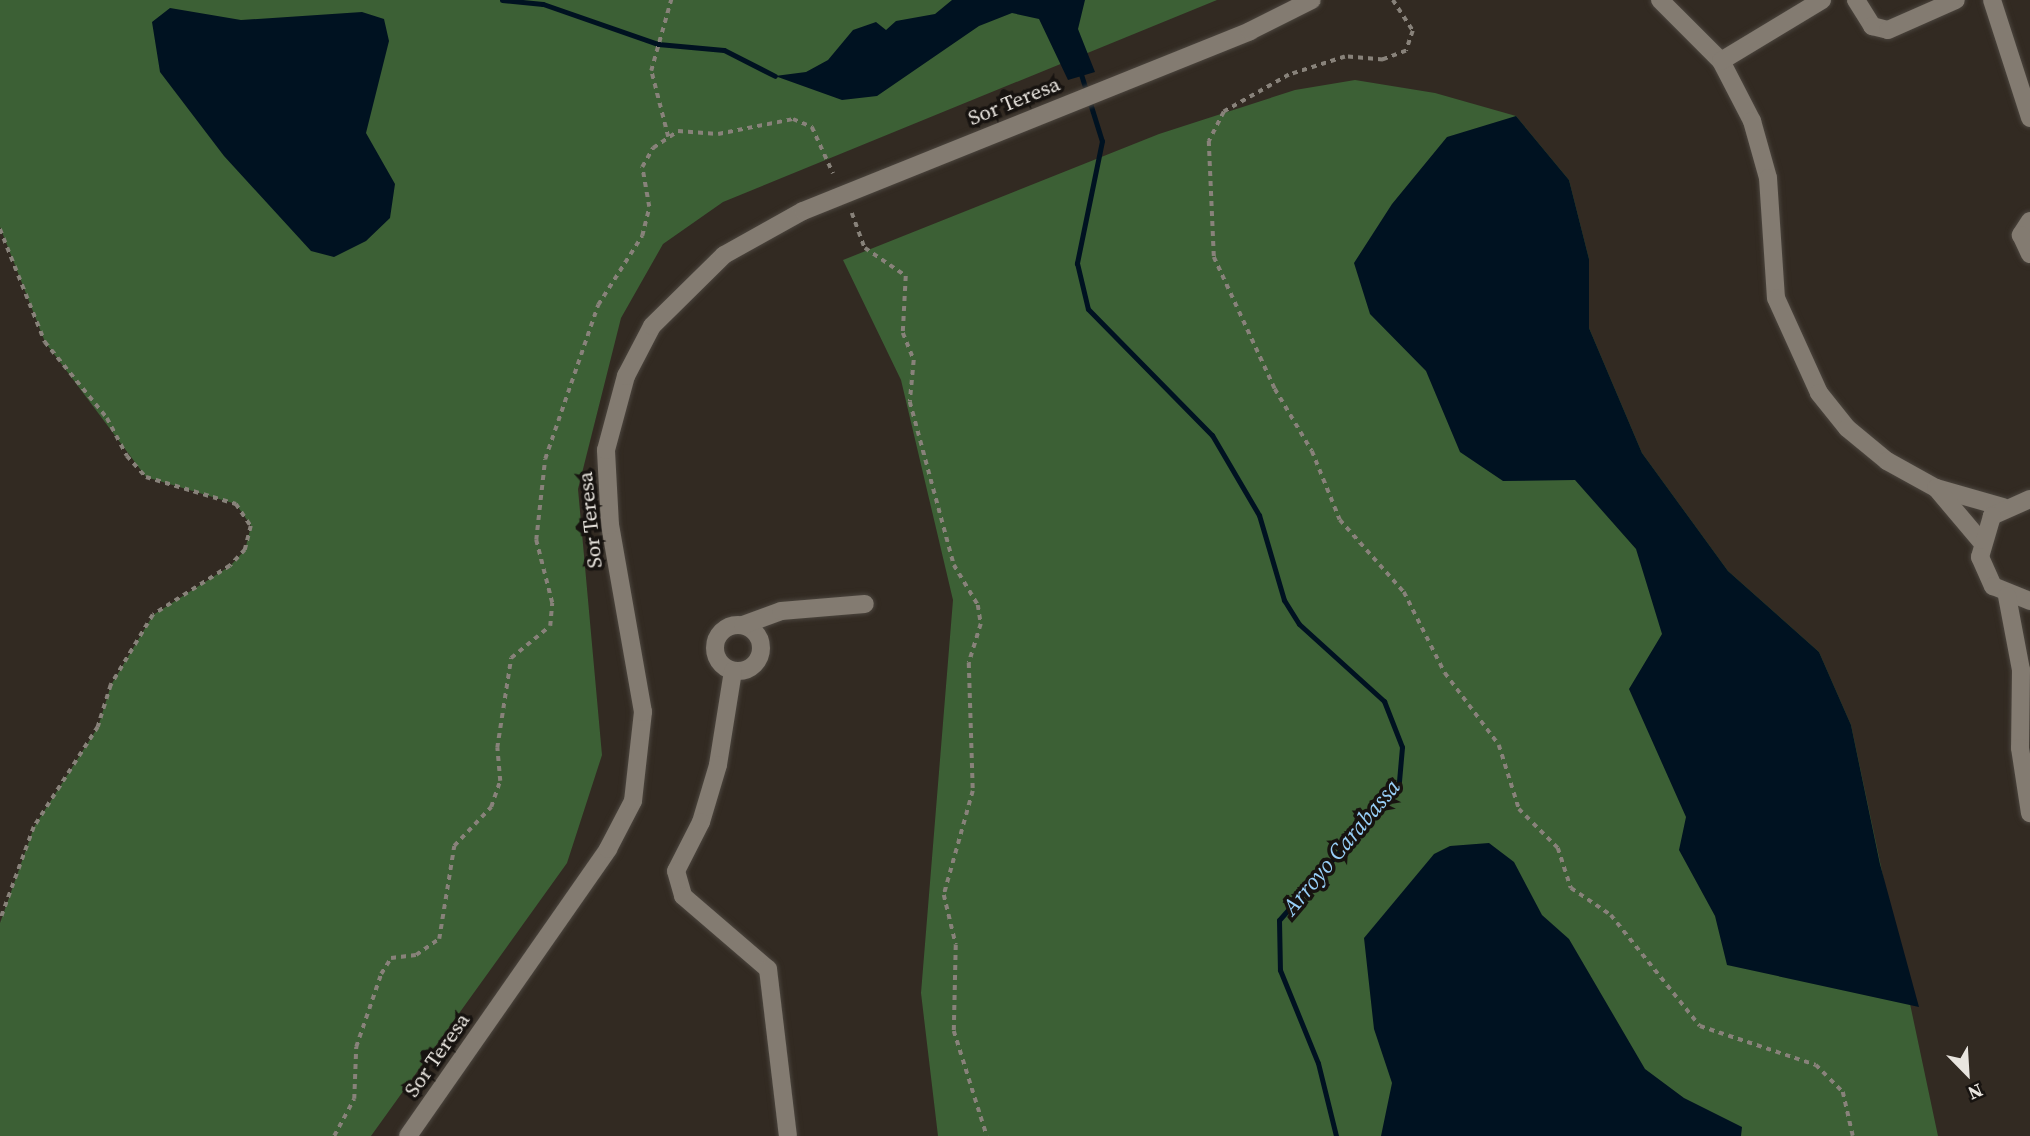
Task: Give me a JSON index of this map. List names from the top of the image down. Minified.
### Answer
{"streets":{"street":["Sor Teresa"]},"water":["Arroyo Carabassa"],"north":"bottom right"}
